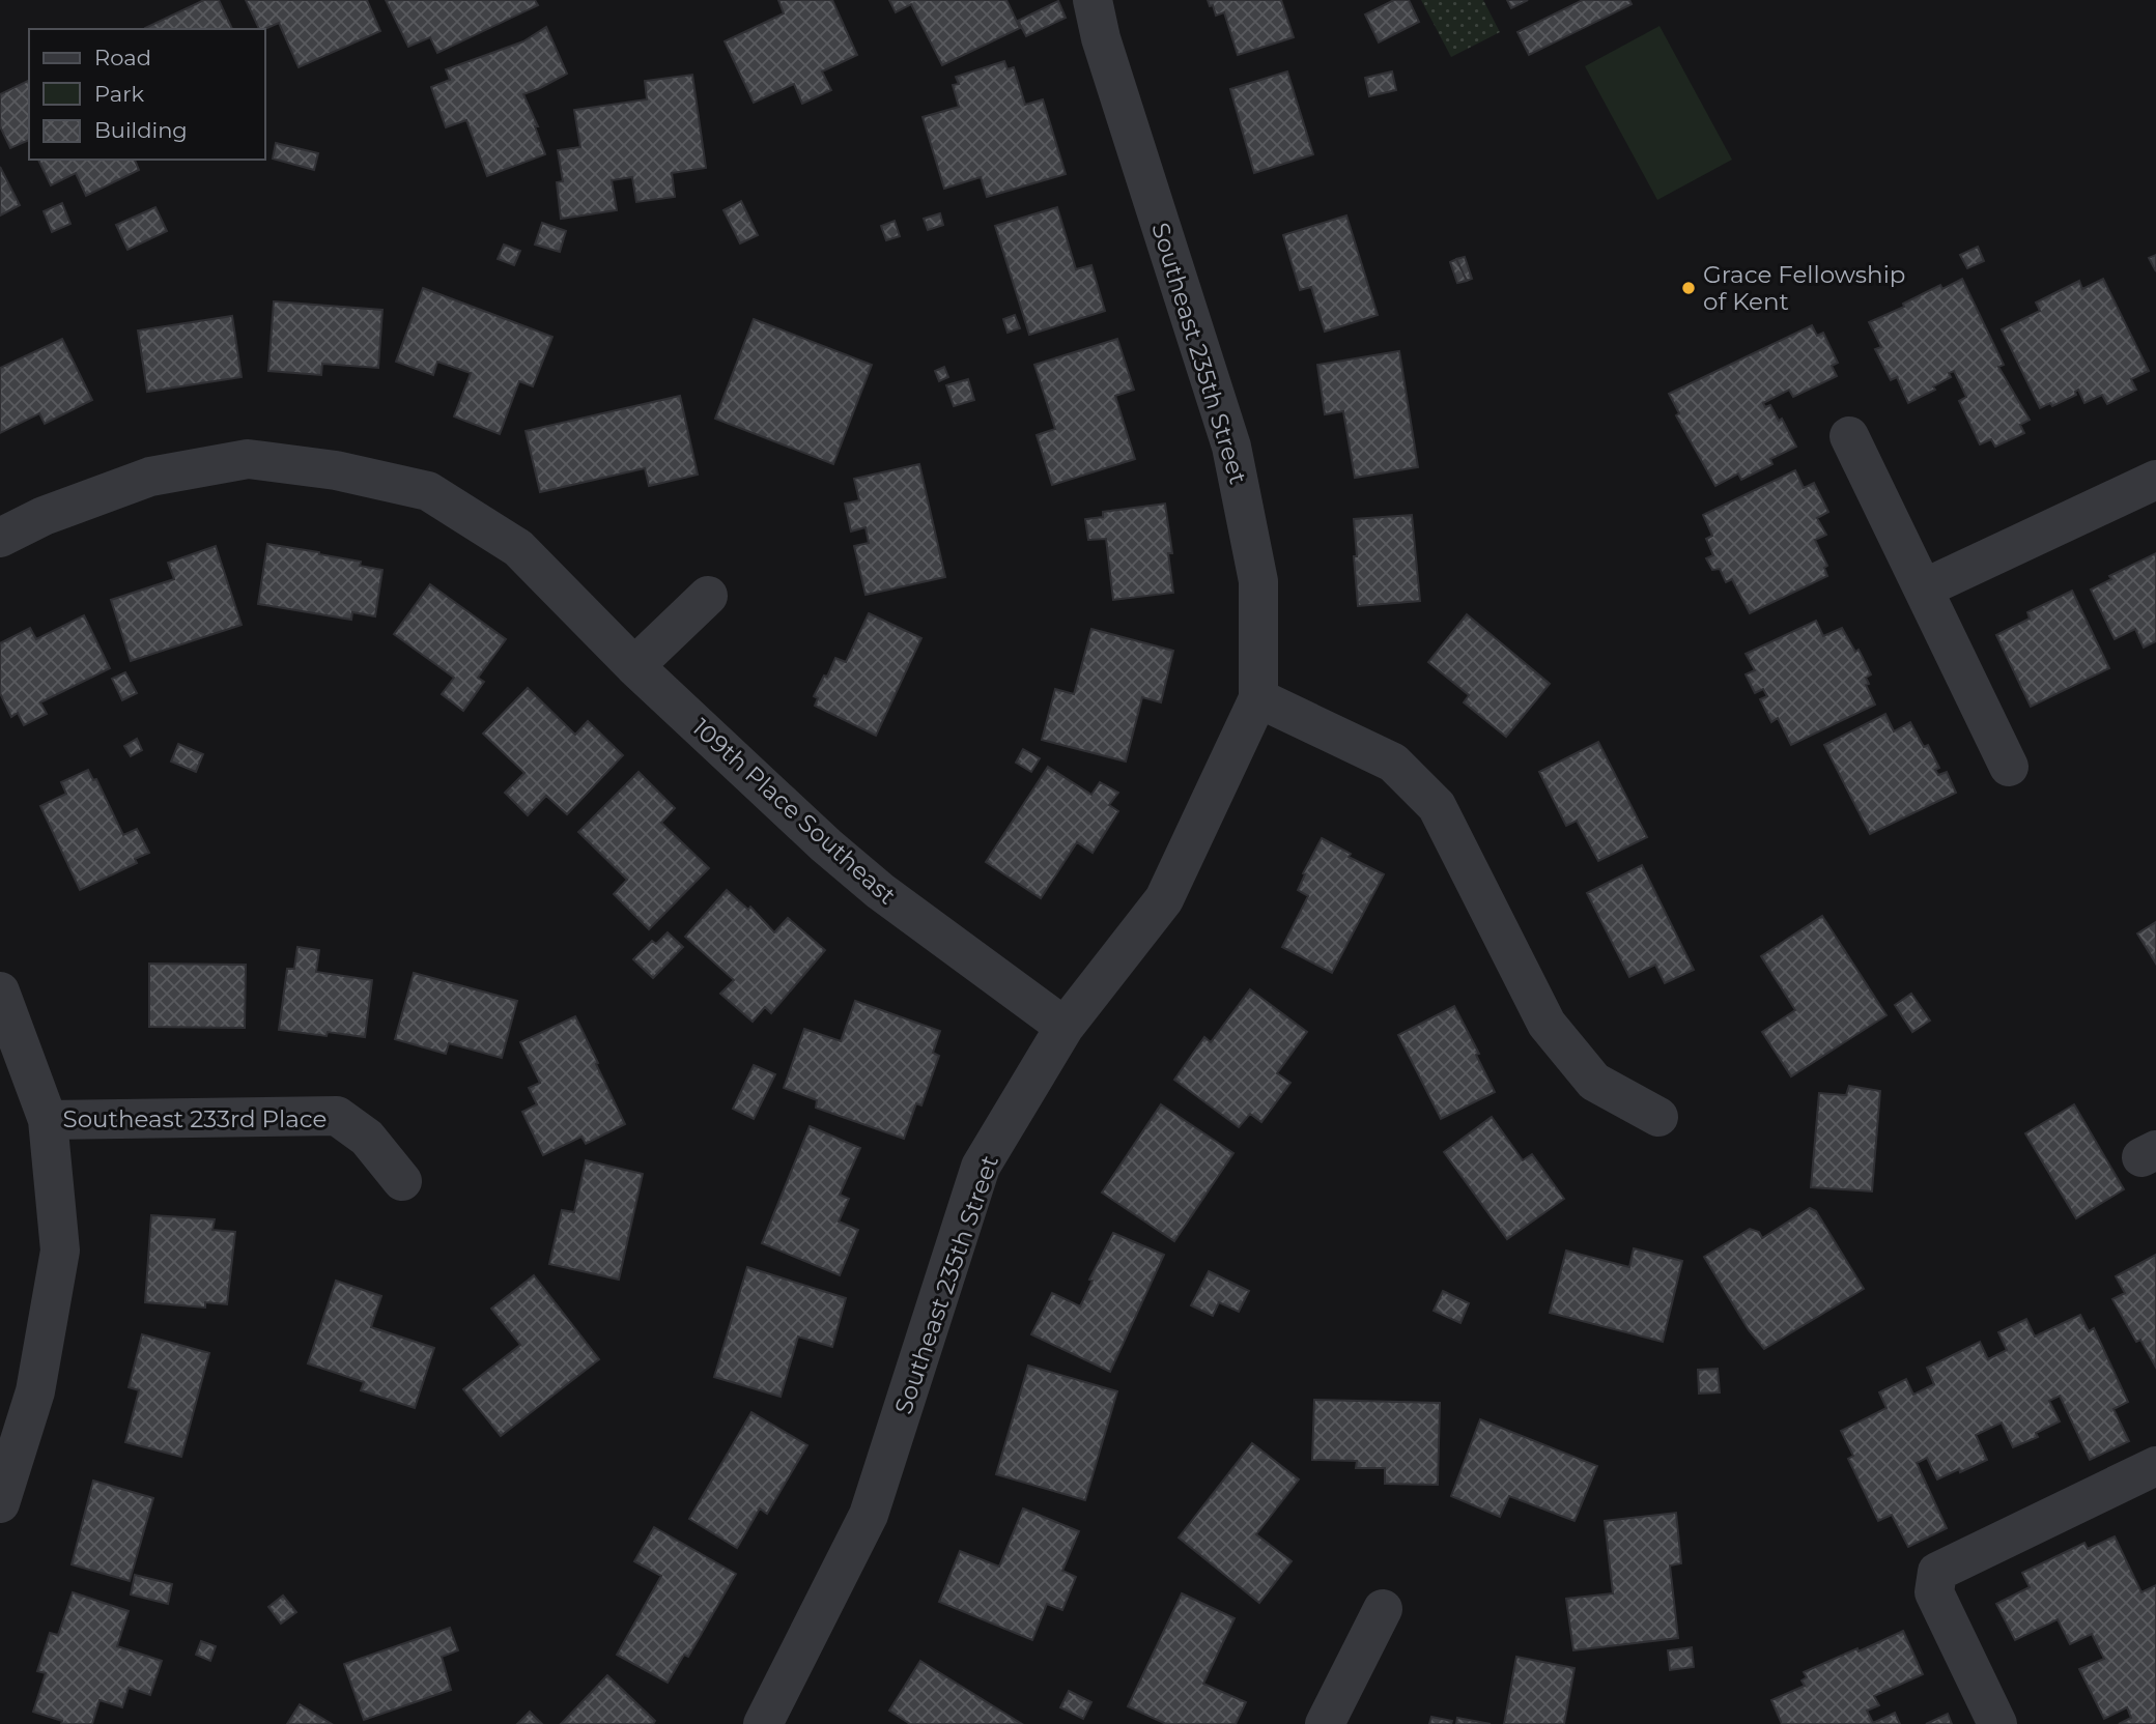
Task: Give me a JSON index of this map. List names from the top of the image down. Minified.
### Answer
{"streets":{"street":["Southeast 235th Street","109th Place Southeast","Southeast 233rd Place"]},"crossings":[["Southeast 235th Street","109th Place Southeast"]],"places":["Grace Fellowship of Kent"],"legend":["Road","Park","Building"]}
